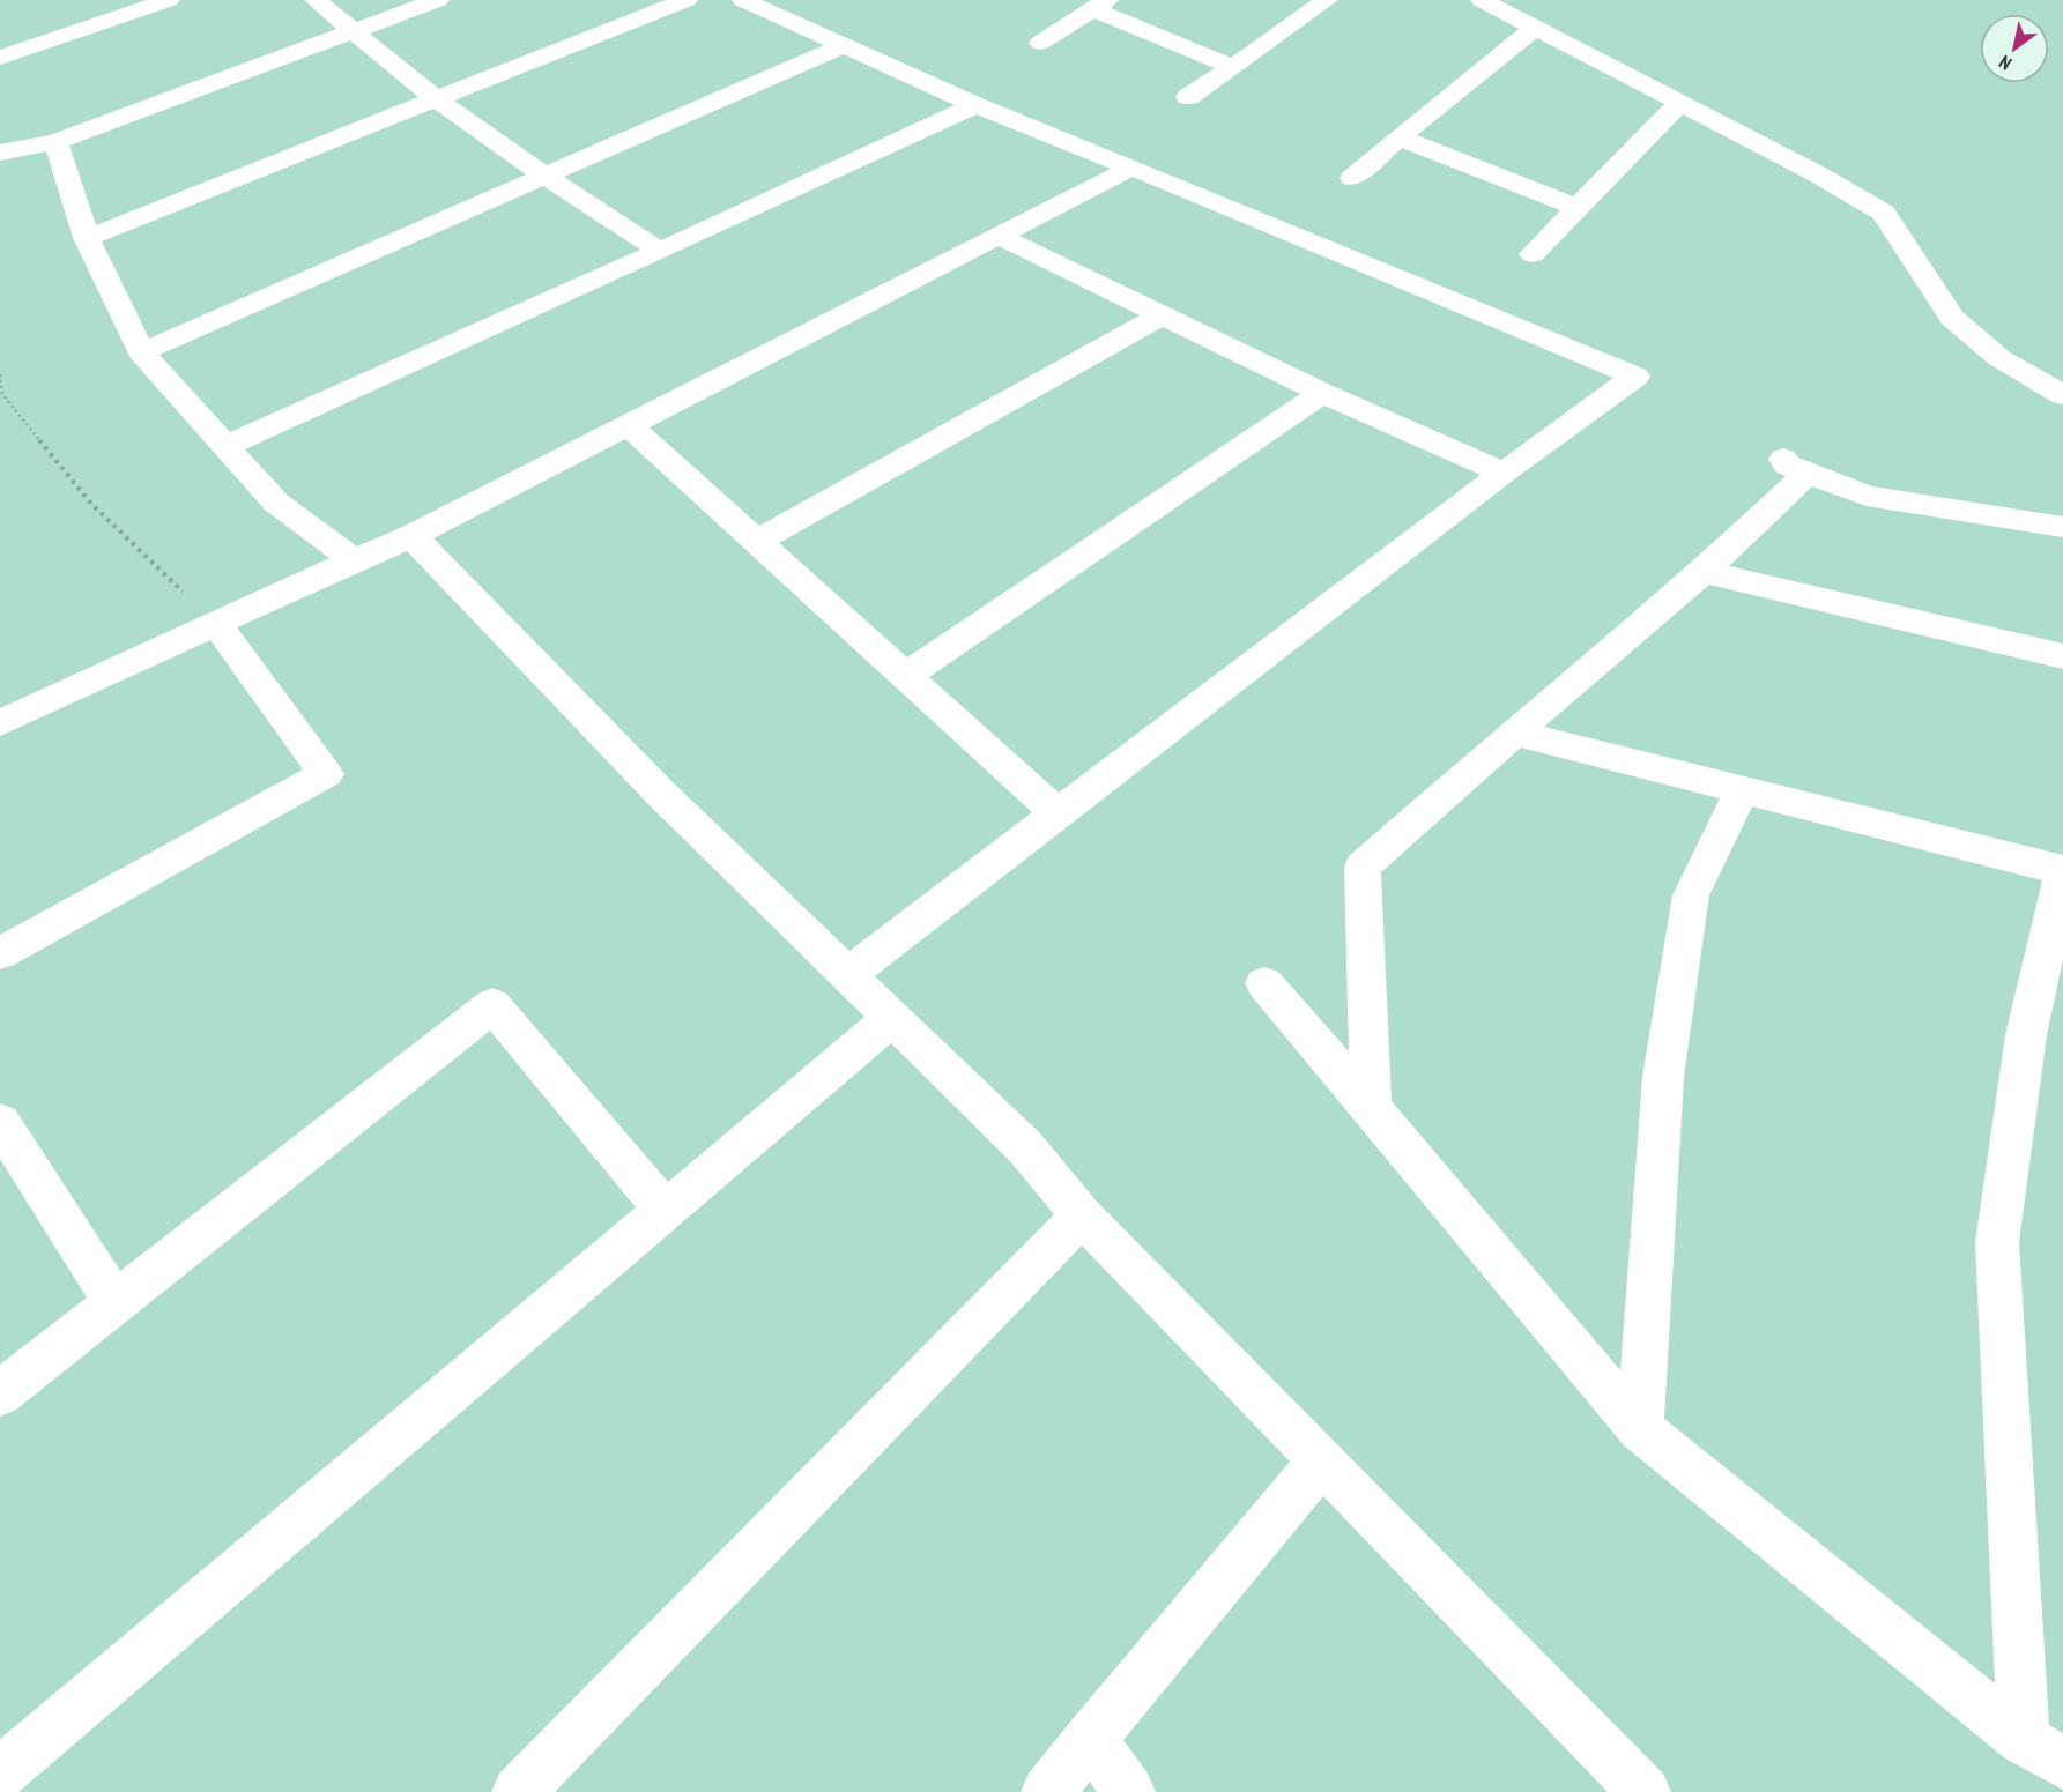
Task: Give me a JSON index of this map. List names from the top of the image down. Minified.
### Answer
{"north":"bottom left"}
